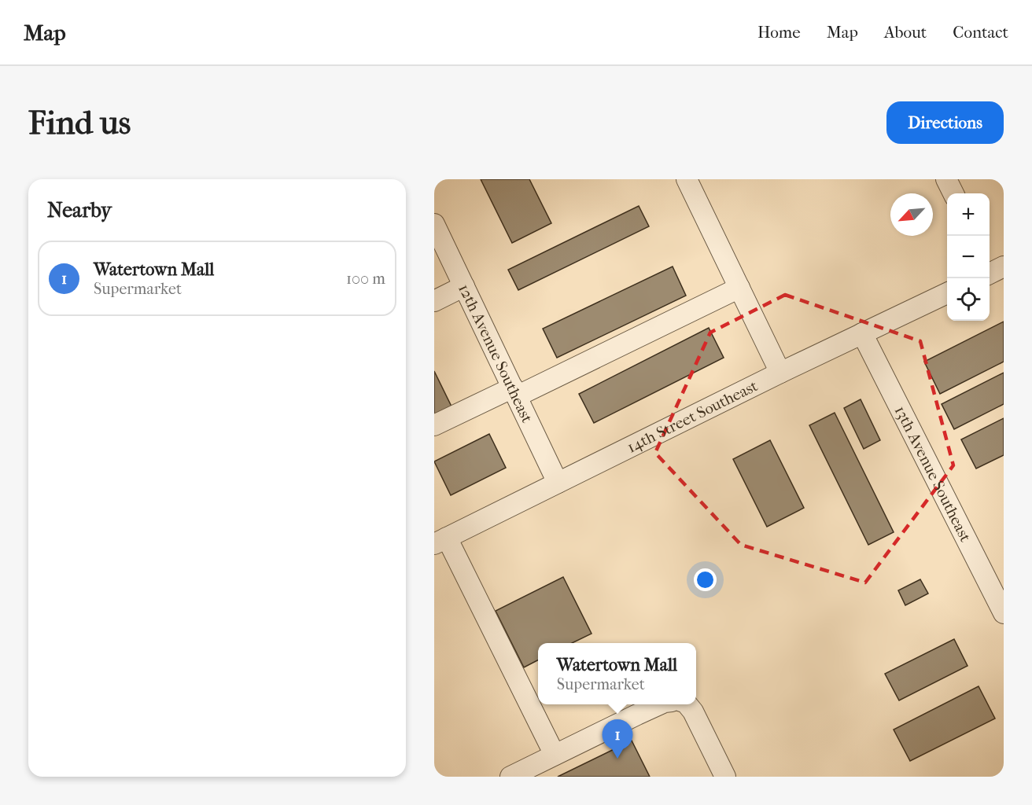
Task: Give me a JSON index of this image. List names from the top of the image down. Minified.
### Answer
{"streets":{"street":["12th Avenue Southeast","14th Street Southeast","13th Avenue Southeast"]},"crossings":[["12th Avenue Southeast","14th Street Southeast"],["14th Street Southeast","13th Avenue Southeast"]],"north":"bottom left","page":{"header":"Map","nav":["Home","Map","About","Contact"],"buttons":"Directions","title":"Find us","heading":"Nearby","map_buttons":["+","−"],"list":[{"mark":"1","name":"Watertown Mall","note":"Supermarket","value":"100 m"}],"popup":["Watertown Mall","Supermarket"],"pins":"1"}}
